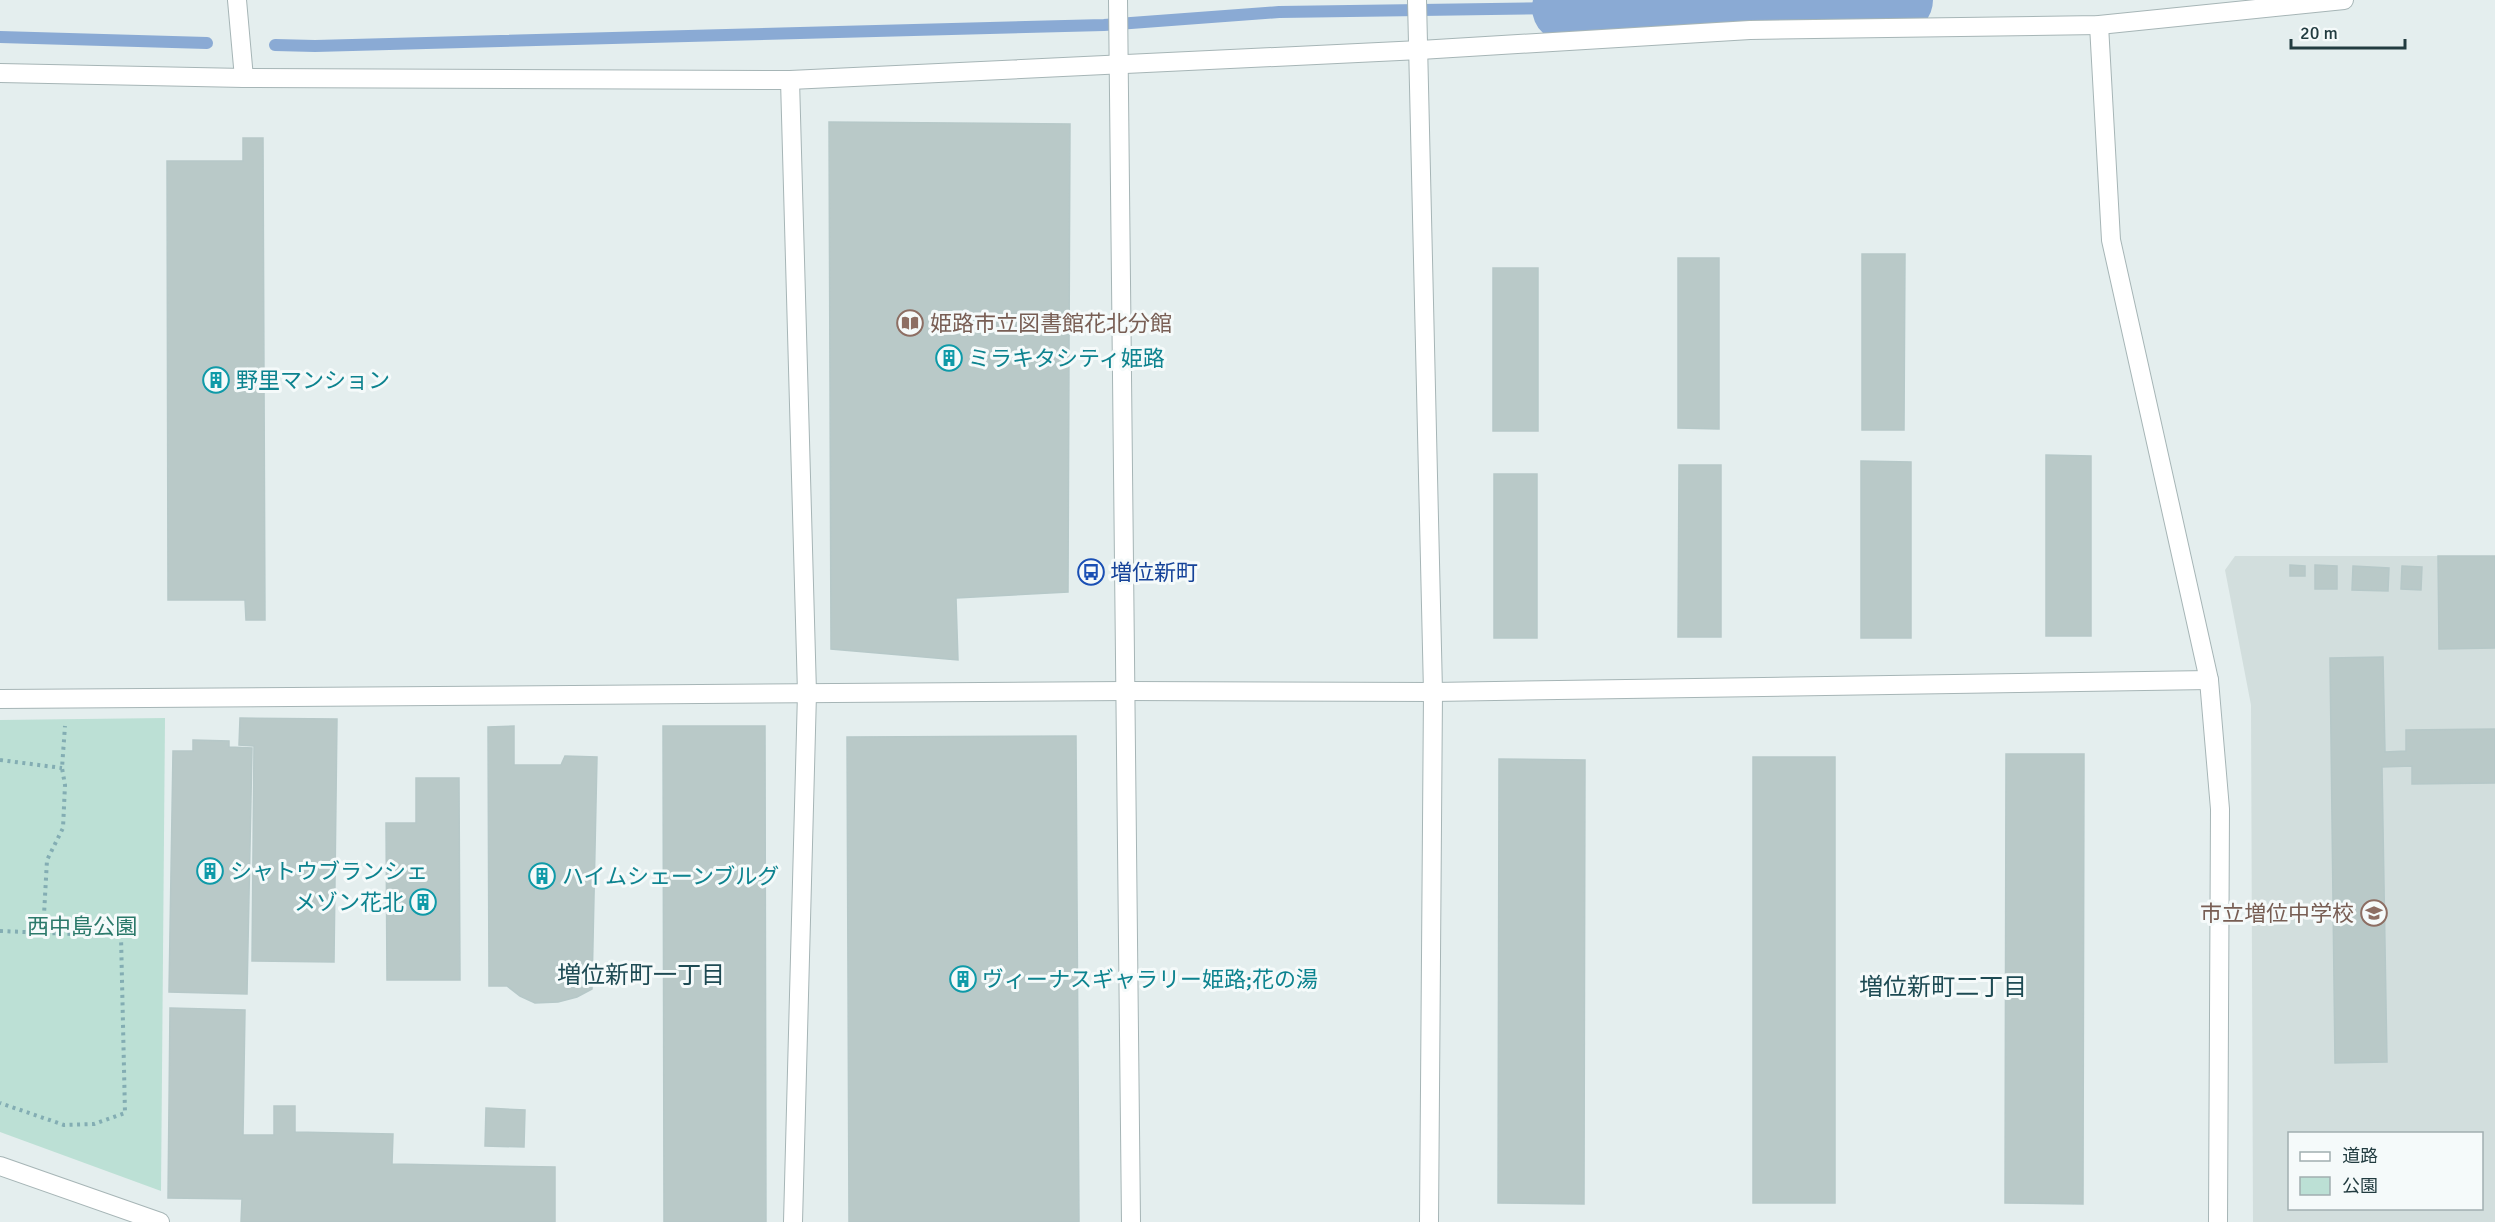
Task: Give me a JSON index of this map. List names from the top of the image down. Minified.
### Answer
{"districts":["増位新町一丁目","増位新町二丁目"],"parks":["西中島公園"],"places":{"library":["姫路市立図書館花北分館"],"building":["ミラキタシティ姫路","野里マンション","シャトウブランシェ","ハイムシェーンブルグ","メゾン花北","ヴィーナスギャラリー姫路;花の湯"],"bus stop":["増位新町"],"school or university":["市立増位中学校"]},"legend":["道路","公園"],"scale_bar":"20 m"}
